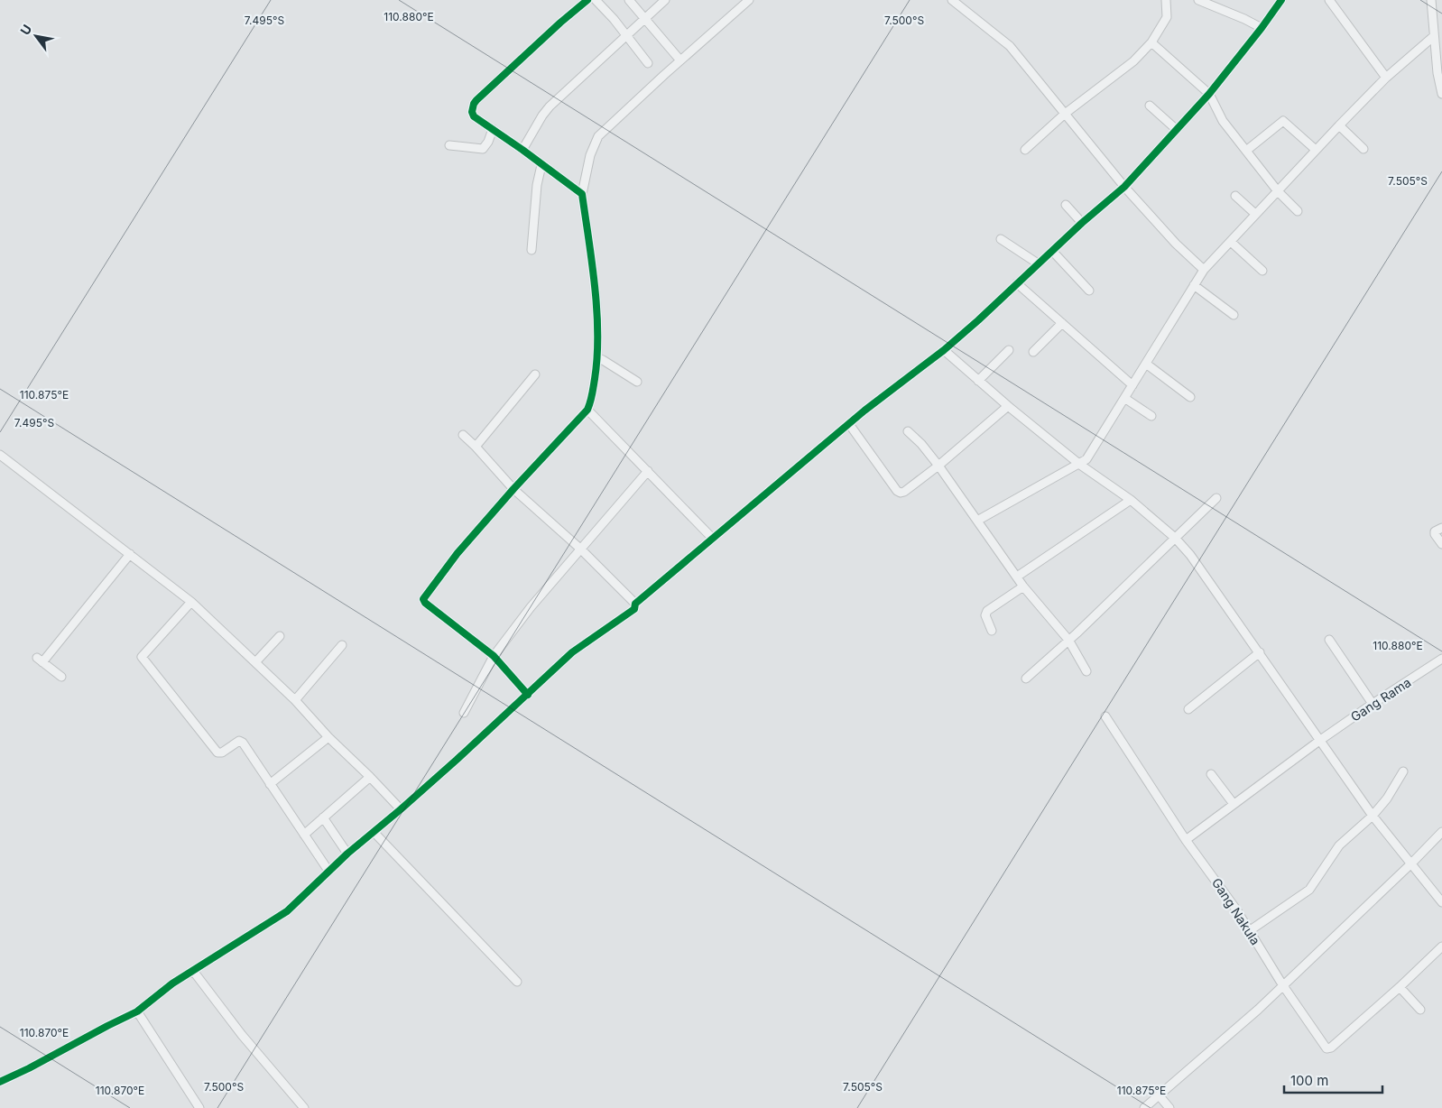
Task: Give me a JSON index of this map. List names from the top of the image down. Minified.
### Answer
{"streets":{"street":["Gang Rama","Gang Nakula"]},"crossings":[["Gang Rama","Gang Nakula"]],"scale_bar":"100 m","north":"top left","coordinates":["110.880°E","7.495°S","7.500°S","7.505°S","110.875°E","110.870°E"]}
